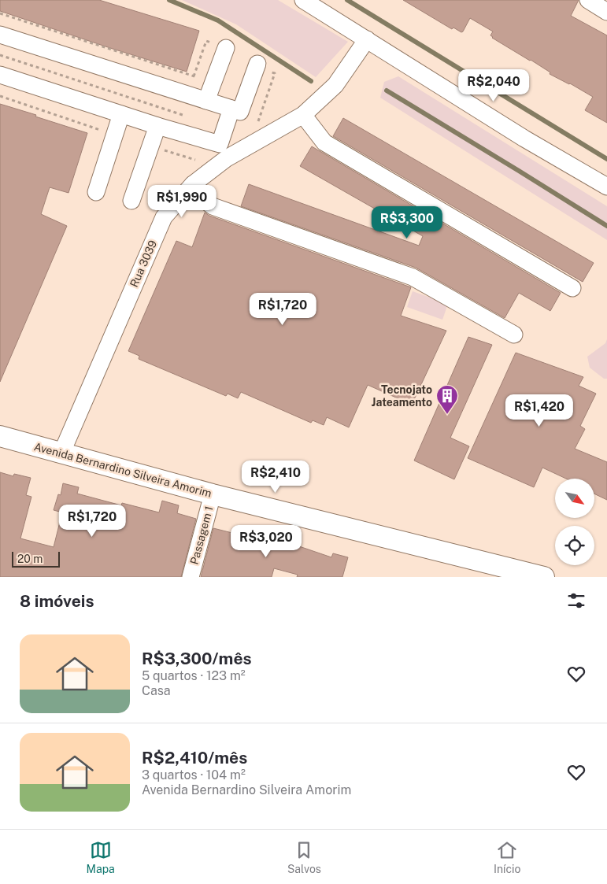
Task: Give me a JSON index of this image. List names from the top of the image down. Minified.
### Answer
{"streets":{"main road":["Avenida Bernardino Silveira Amorim"],"street":["Rua 3039","Passagem 1"]},"crossings":[["Rua 3039","Avenida Bernardino Silveira Amorim"],["Avenida Bernardino Silveira Amorim","Passagem 1"]],"places":{"building":["Tecnojato Jateamento"]},"scale_bar":"20 m","north":"bottom right","page":{"price":["R$2,040","R$1,990","R$3,300","R$1,720","R$1,420","R$2,410","R$1,720","R$3,020"],"scale":"20 m","heading":"8 imóveis","list":[{"name":"R$3,300/mês","note":"5 quartos · 123 m² · Casa"},{"name":"R$2,410/mês","note":"3 quartos · 104 m² · Avenida Bernardino Silveira Amorim"}],"tabs":["Mapa","Salvos","Início"]}}
